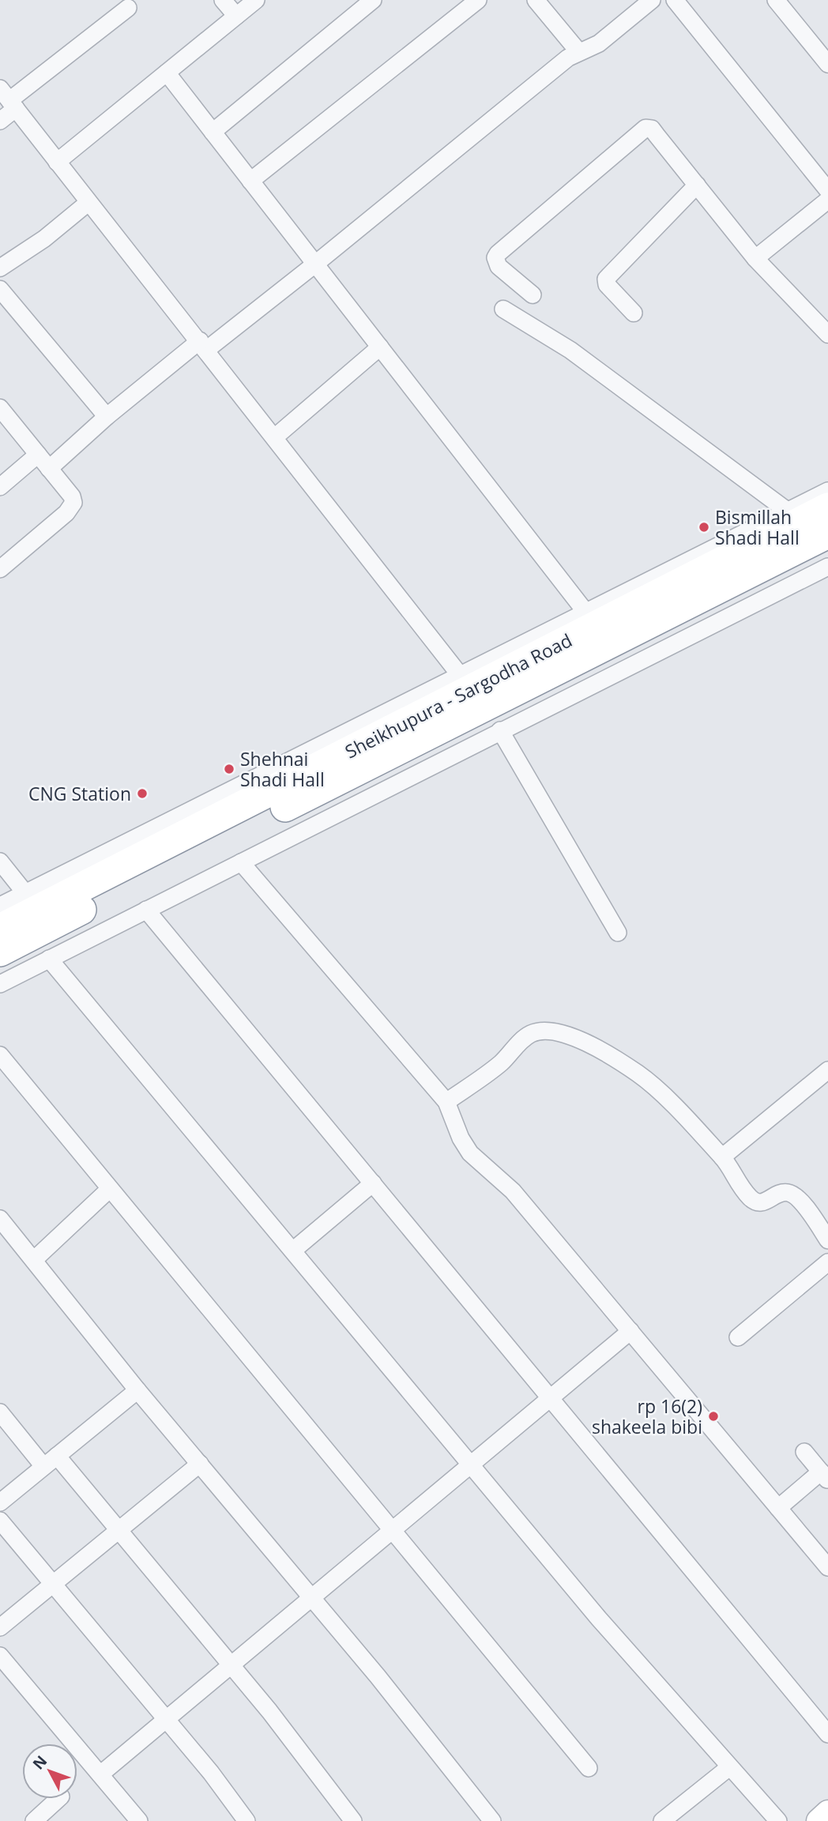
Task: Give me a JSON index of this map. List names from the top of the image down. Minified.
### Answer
{"streets":{"highway":["Sheikhupura - Sargodha Road"]},"places":["Bismillah Shadi Hall","Shehnai Shadi Hall","CNG Station","rp 16(2) shakeela bibi"],"north":"top left"}
